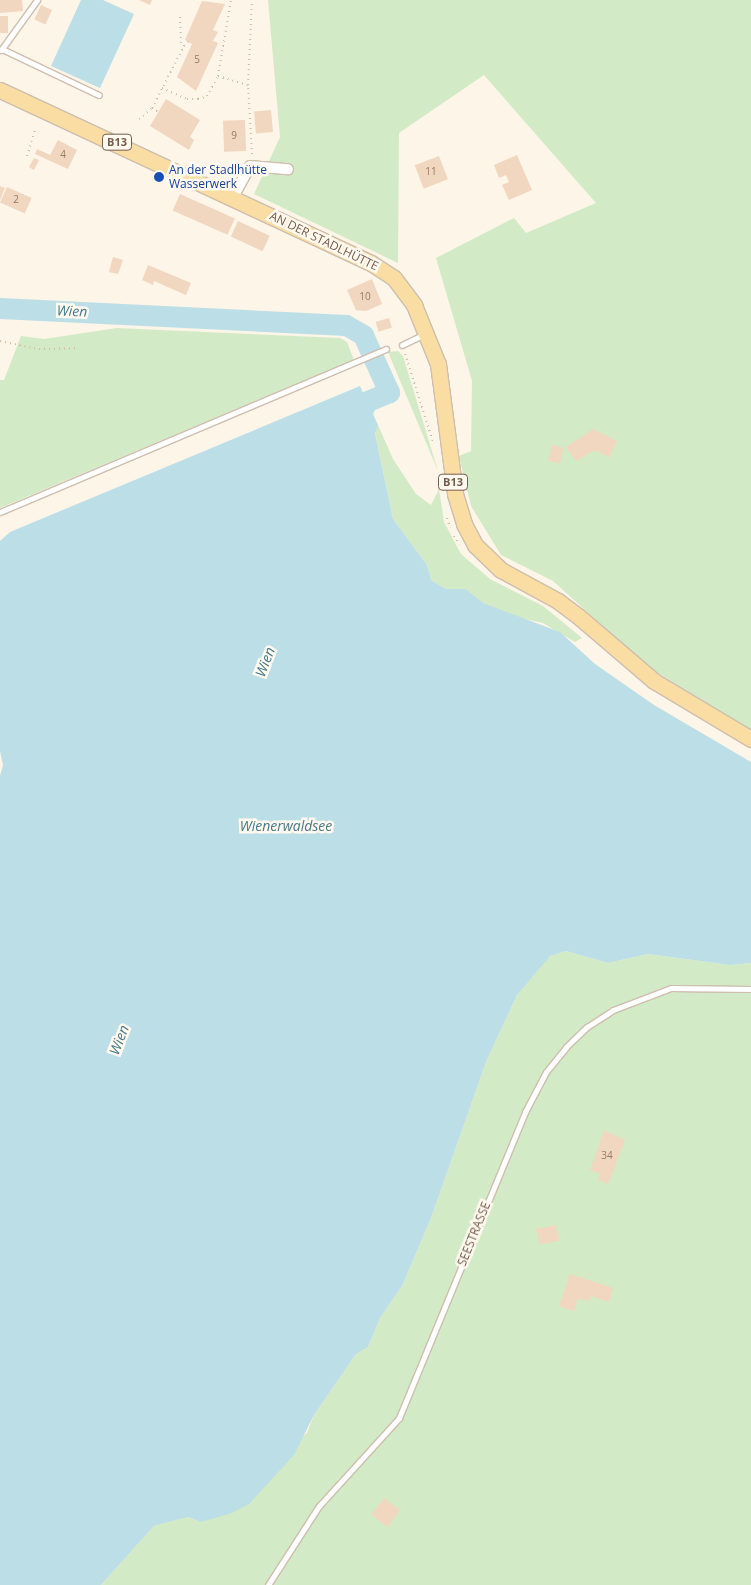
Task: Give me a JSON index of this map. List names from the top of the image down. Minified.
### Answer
{"streets":{"main road":["B13","AN DER STADLHÜTTE"],"lane":["SEESTRASSE"]},"water":["Wien","Wienerwaldsee"],"places":["An der Stadlhütte Wasserwerk"],"house_numbers":["5","9","4","11","2","10","34"]}
